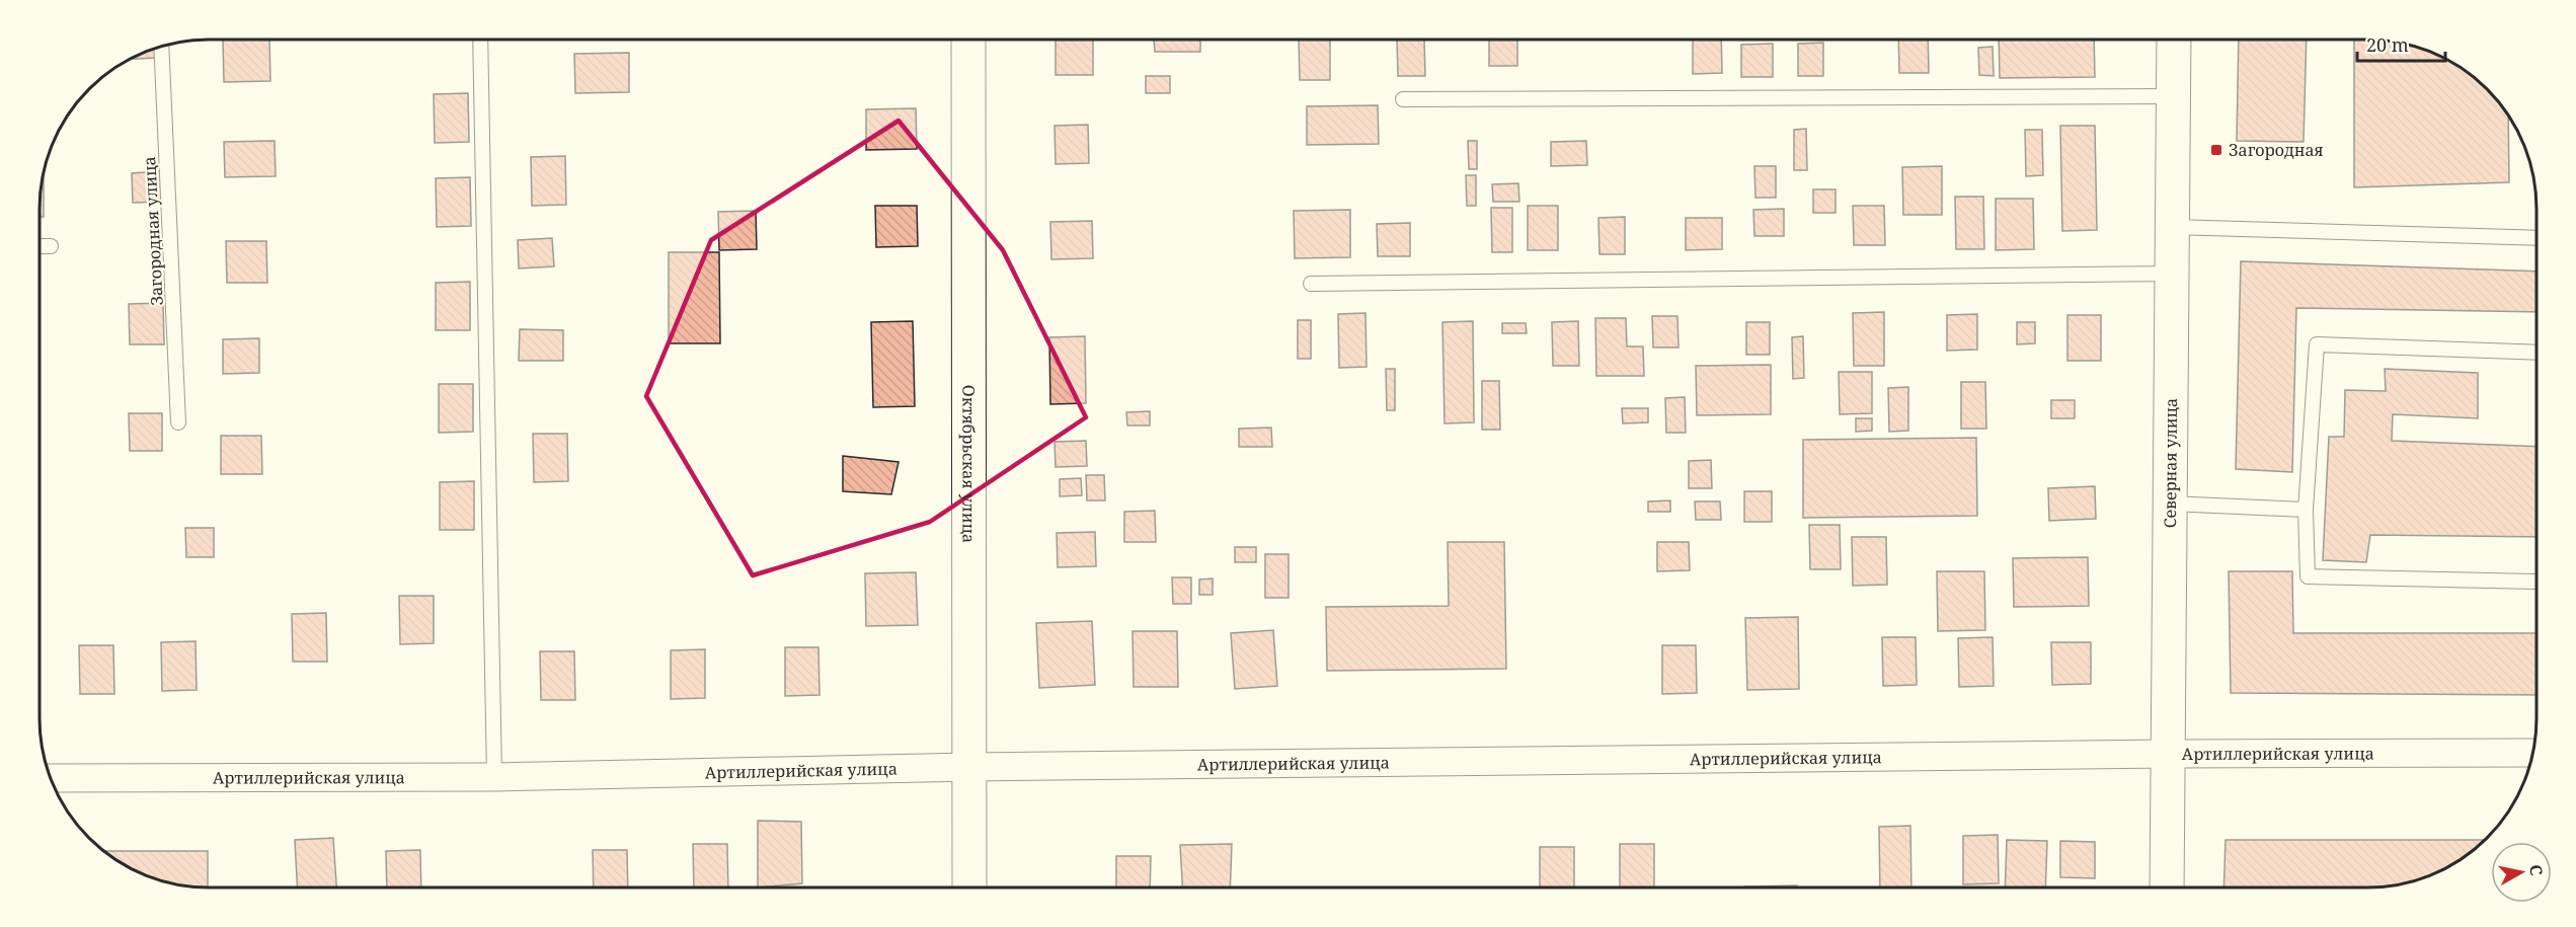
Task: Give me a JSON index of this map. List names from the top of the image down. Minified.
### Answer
{"streets":{"street":["Октябрьская улица","Северная улица","Артиллерийская улица"],"lane":["Загородная улица"]},"crossings":[["Октябрьская улица","Артиллерийская улица"],["Северная улица","Артиллерийская улица"]],"places":{"transit":["Загородная"]},"scale_bar":"20 m","north":"right"}
